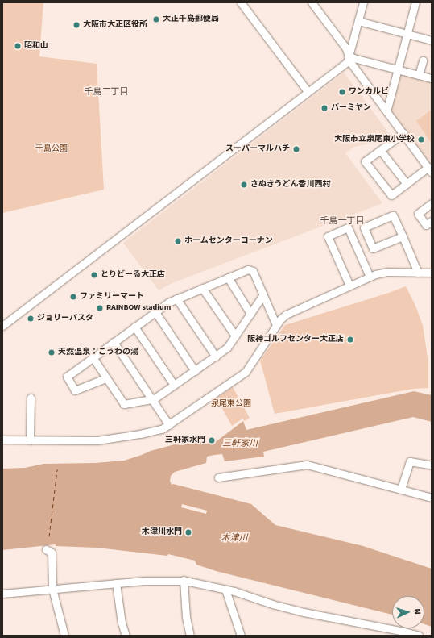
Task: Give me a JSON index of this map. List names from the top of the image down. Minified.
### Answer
{"districts":["千島二丁目","千島一丁目"],"water":["三軒家川","木津川"],"parks":["千島公園","泉尾東公園"],"places":["大正千島郵便局","大阪市大正区役所","昭和山","ワンカルビ","バーミヤン","大阪市立泉尾東小学校","スーパーマルハチ","さぬきうどん香川西村","ホームセンターコーナン","とりどーる大正店","ファミリーマート","RAINBOW stadium","ジョリーパスタ","阪神ゴルフセンター大正店","天然温泉：こうわの湯","三軒家水門","木津川水門"],"north":"right"}
